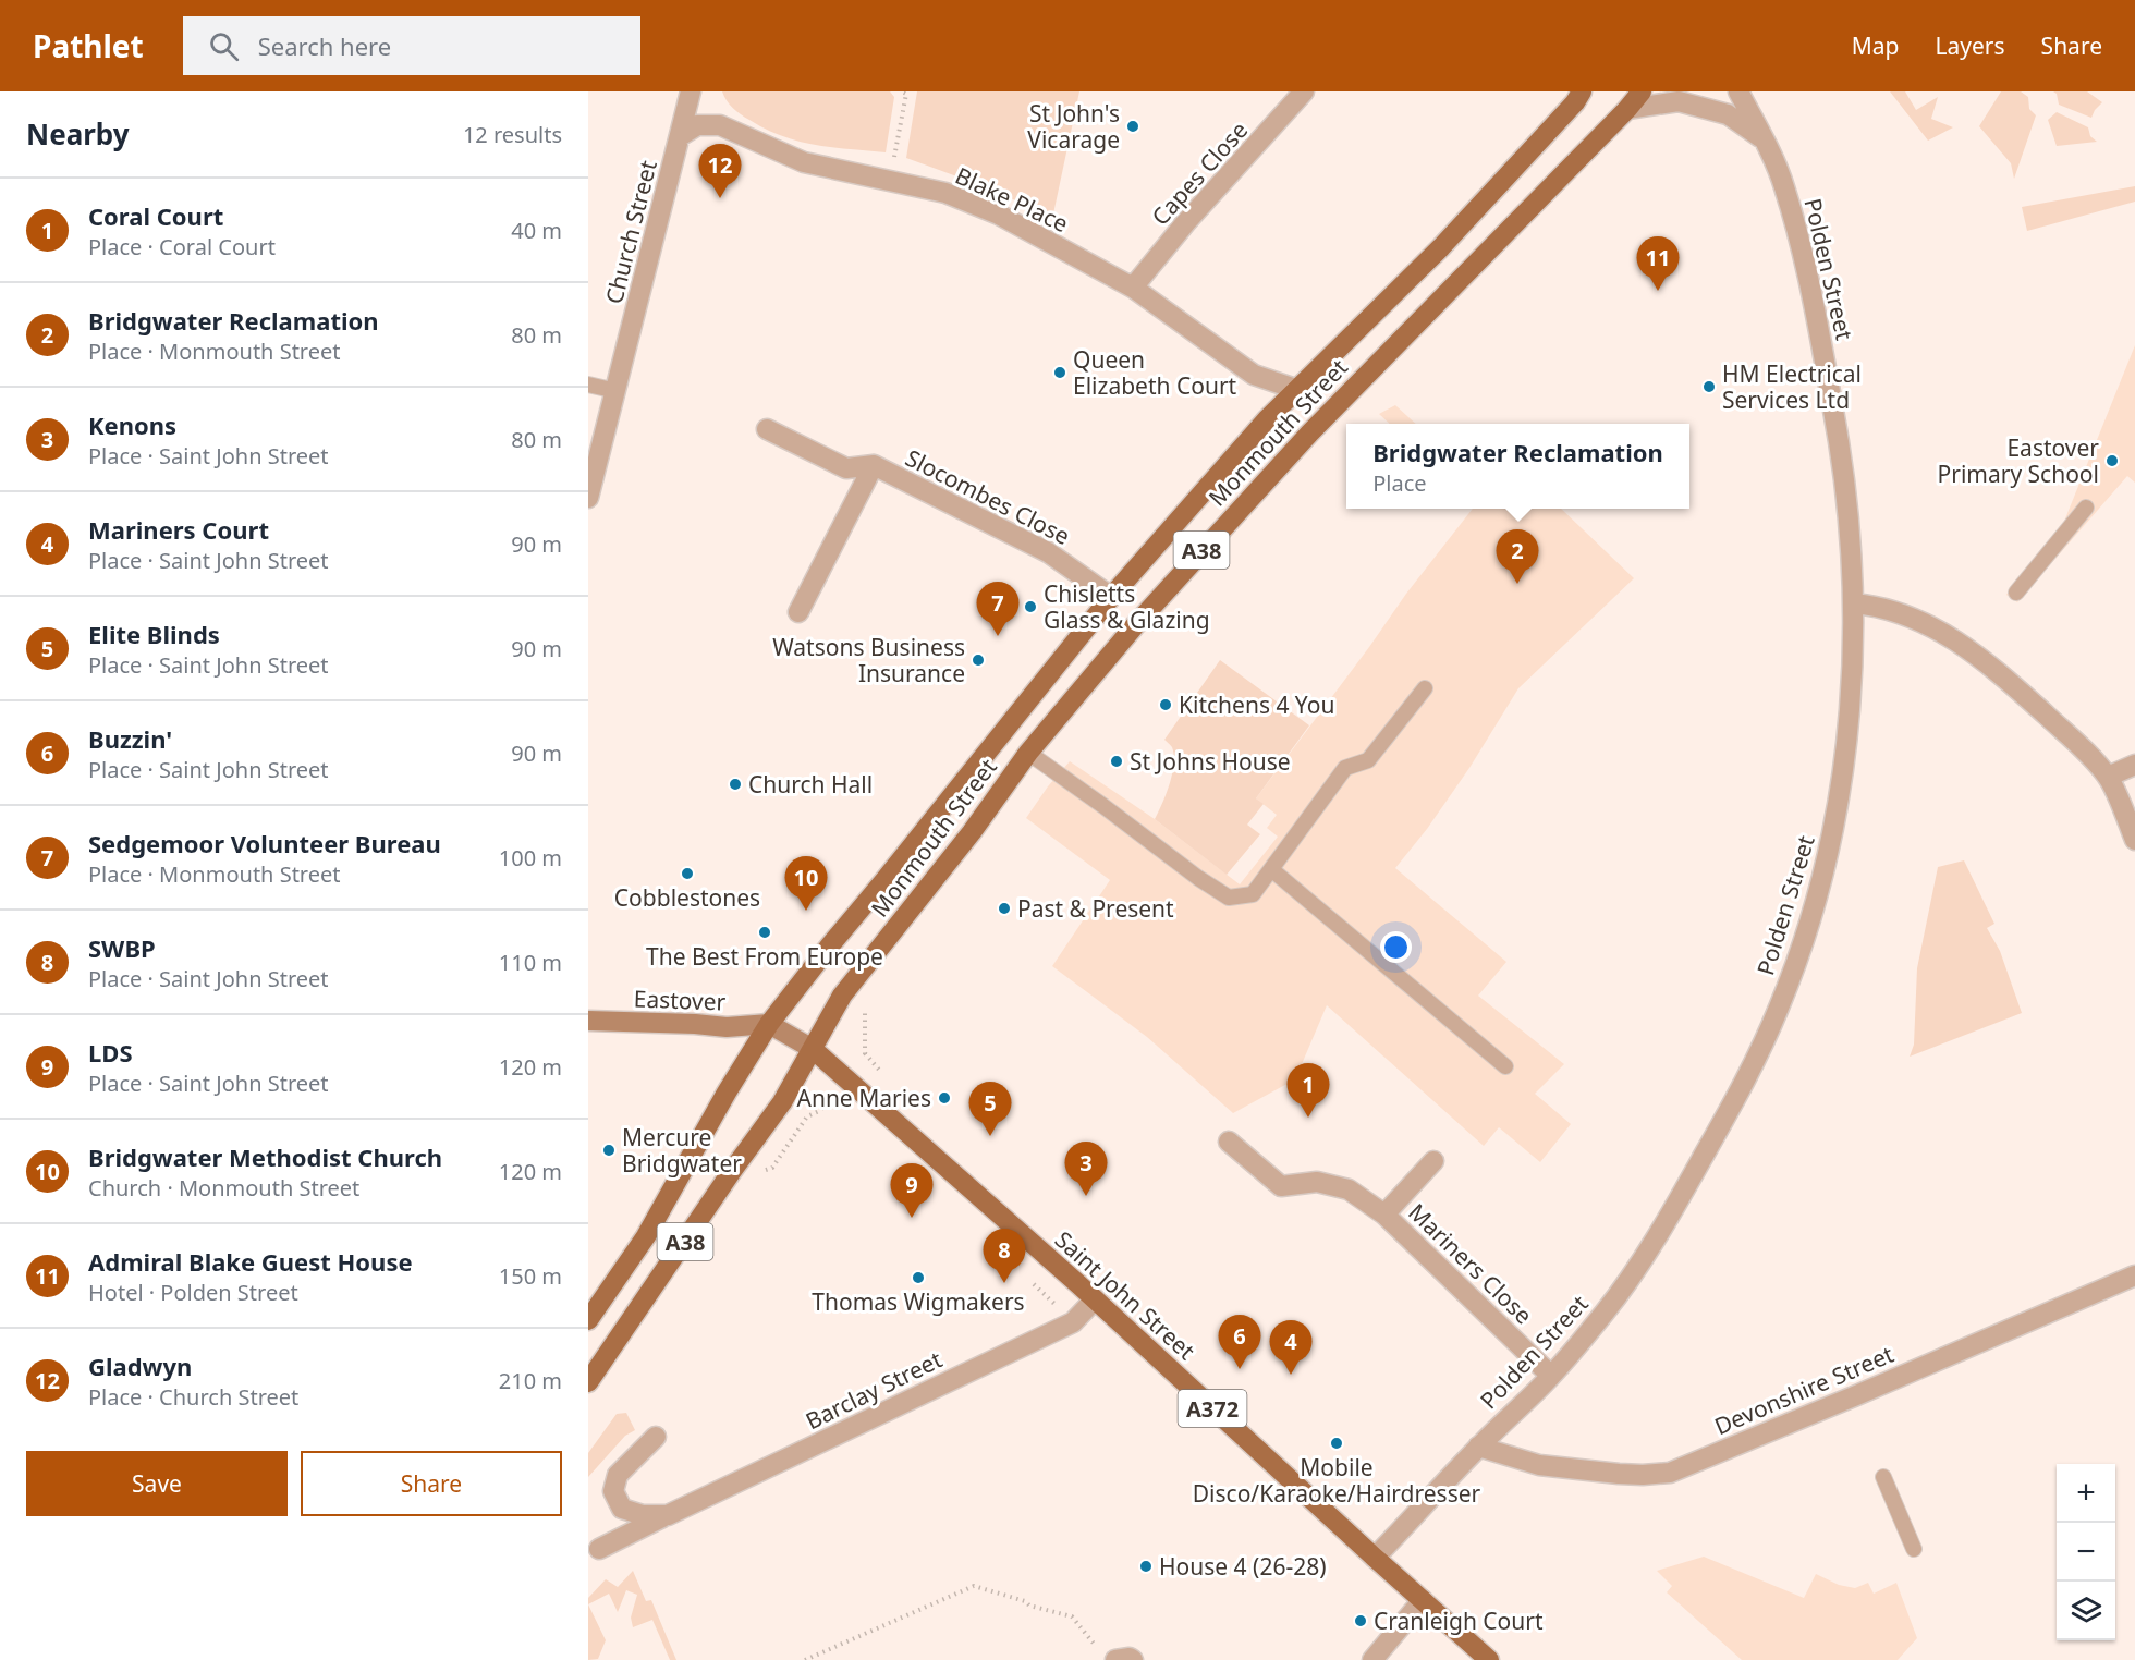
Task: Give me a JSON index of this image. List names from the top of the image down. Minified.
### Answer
{"streets":{"main road":["Monmouth Street","A38","Saint John Street","A372"],"street":["Capes Close","Blake Place","Church Street","Polden Street","Slocombes Close","Eastover","Mariners Close","Barclay Street","Devonshire Street"]},"crossings":[["Capes Close","Blake Place"],["Blake Place","Church Street"],["Blake Place","Monmouth Street"],["Polden Street","Mariners Close"],["Polden Street","Saint John Street"],["Polden Street","Devonshire Street"],["Monmouth Street","Slocombes Close"],["Monmouth Street","A38"],["Monmouth Street","Eastover"],["Monmouth Street","Saint John Street"],["A38","Eastover"],["A38","Saint John Street"],["Saint John Street","Barclay Street"]],"places":["St John's Vicarage","Queen Elizabeth Court","HM Electrical Services Ltd","Eastover Primary School","Chisletts Glass & Glazing","Watsons Business Insurance","Kitchens 4 You","St Johns House","Church Hall","Cobblestones","Past & Present","The Best From Europe","Anne Maries","Mercure Bridgwater","Thomas Wigmakers","Mobile Disco/Karaoke/Hairdresser","House 4 (26-28)","Cranleigh Court"],"page":{"header":"Pathlet","search":"Search here","nav":["Map","Layers","Share"],"heading":["Nearby","12 results"],"pins":["12","11","2","7","10","1","5","3","9","8","6","4"],"list":[{"mark":"1","name":"Coral Court","note":"Place · Coral Court","value":"40 m"},{"mark":"2","name":"Bridgwater Reclamation","note":"Place · Monmouth Street","value":"80 m"},{"mark":"3","name":"Kenons","note":"Place · Saint John Street","value":"80 m"},{"mark":"4","name":"Mariners Court","note":"Place · Saint John Street","value":"90 m"},{"mark":"5","name":"Elite Blinds","note":"Place · Saint John Street","value":"90 m"},{"mark":"6","name":"Buzzin'","note":"Place · Saint John Street","value":"90 m"},{"mark":"7","name":"Sedgemoor Volunteer Bureau","note":"Place · Monmouth Street","value":"100 m"},{"mark":"8","name":"SWBP","note":"Place · Saint John Street","value":"110 m"},{"mark":"9","name":"LDS","note":"Place · Saint John Street","value":"120 m"},{"mark":"10","name":"Bridgwater Methodist Church","note":"Church · Monmouth Street","value":"120 m"},{"mark":"11","name":"Admiral Blake Guest House","note":"Hotel · Polden Street","value":"150 m"},{"mark":"12","name":"Gladwyn","note":"Place · Church Street","value":"210 m"}],"popup":["Bridgwater Reclamation","Place"],"buttons":["Save","Share"],"map_buttons":["+","−"]}}
